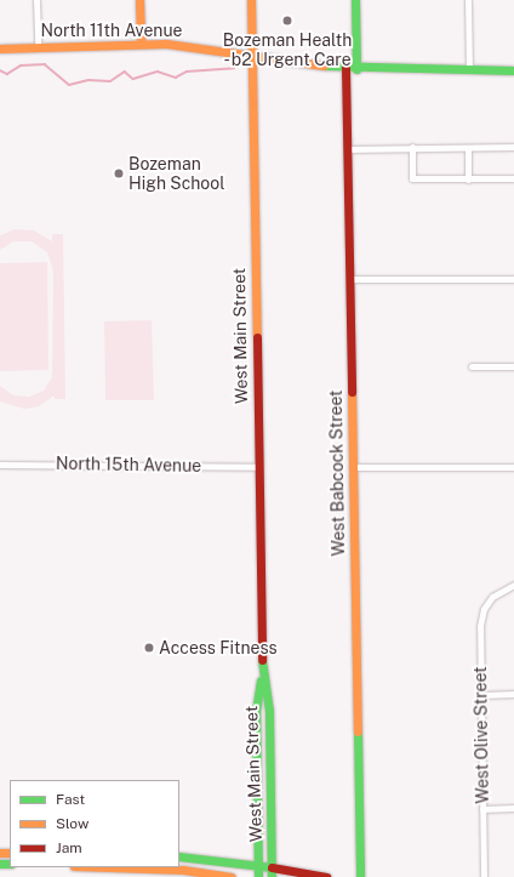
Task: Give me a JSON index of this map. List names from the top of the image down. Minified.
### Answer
{"streets":{"main road":["North 11th Avenue","West Main Street","West Babcock Street"],"street":["North 15th Avenue","West Olive Street"]},"crossings":[["North 11th Avenue","West Main Street"],["North 11th Avenue","West Babcock Street"],["West Main Street","North 15th Avenue"]],"places":["Bozeman Health - b2 Urgent Care","Bozeman High School","Access Fitness"],"legend":["Fast","Slow","Jam"]}
